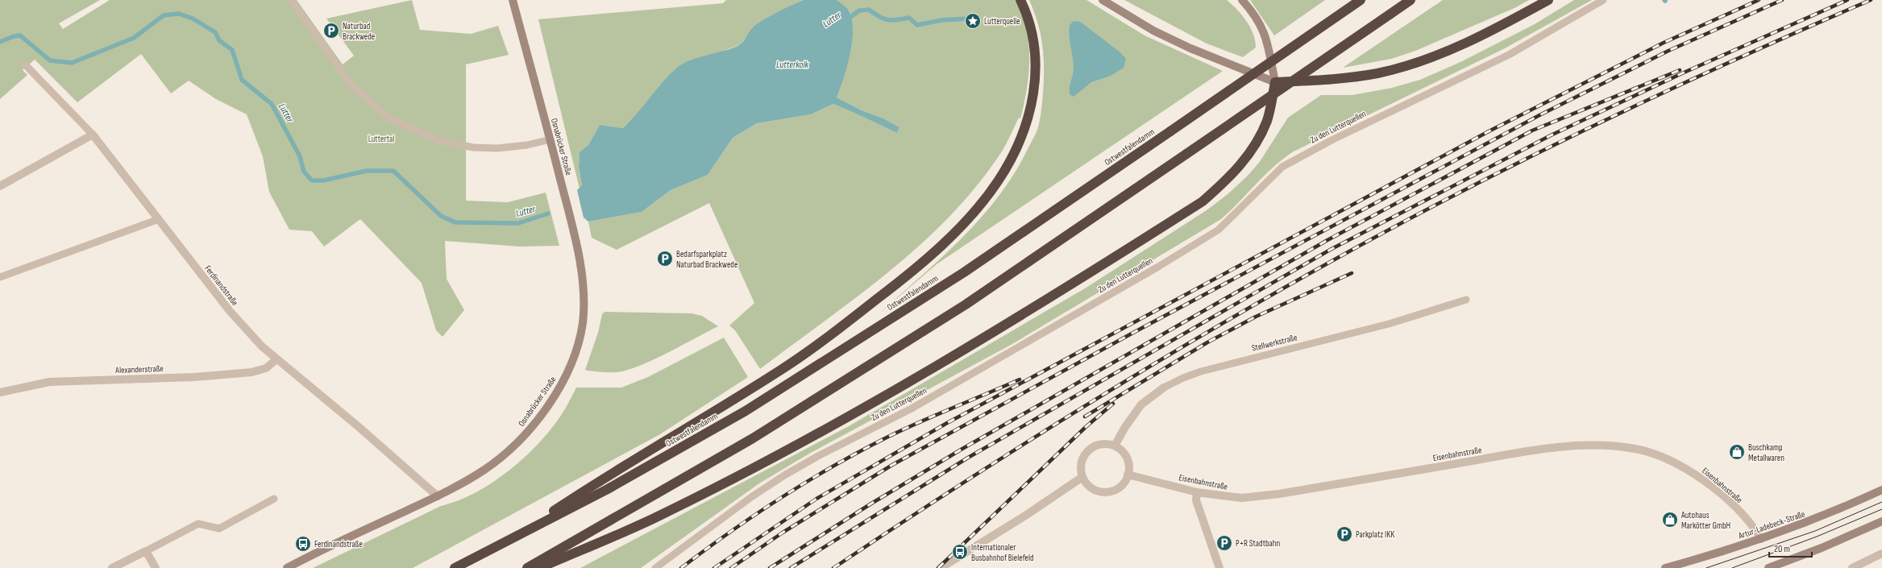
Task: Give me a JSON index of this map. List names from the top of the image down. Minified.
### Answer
{"streets":{"highway":["Ostwestfalendamm"],"main road":["Osnabrücker Straße","Artur-Ladebeck-Straße"],"street":["Ferdinandstraße","Stellwerkstraße","Alexanderstraße","Eisenbahnstraße"],"lane":["Zu den Lutterquellen"]},"crossings":[["Osnabrücker Straße","Ferdinandstraße"],["Ferdinandstraße","Alexanderstraße"],["Stellwerkstraße","Eisenbahnstraße"],["Eisenbahnstraße","Artur-Ladebeck-Straße"]],"water":["Lutter","Lutterkolk"],"parks":["Luttertal"],"places":{"place":["Lutterquelle"],"parking":["Naturbad Brackwede","Bedarfsparkplatz Naturbad Brackwede","Parkplatz IKK","P+R Stadtbahn"],"shop":["Buschkamp Metallwaren","Autohaus Markötter GmbH"],"bus stop":["Ferdinandstraße","Internationaler Busbahnhof Bielefeld"]},"scale_bar":"20 m"}
